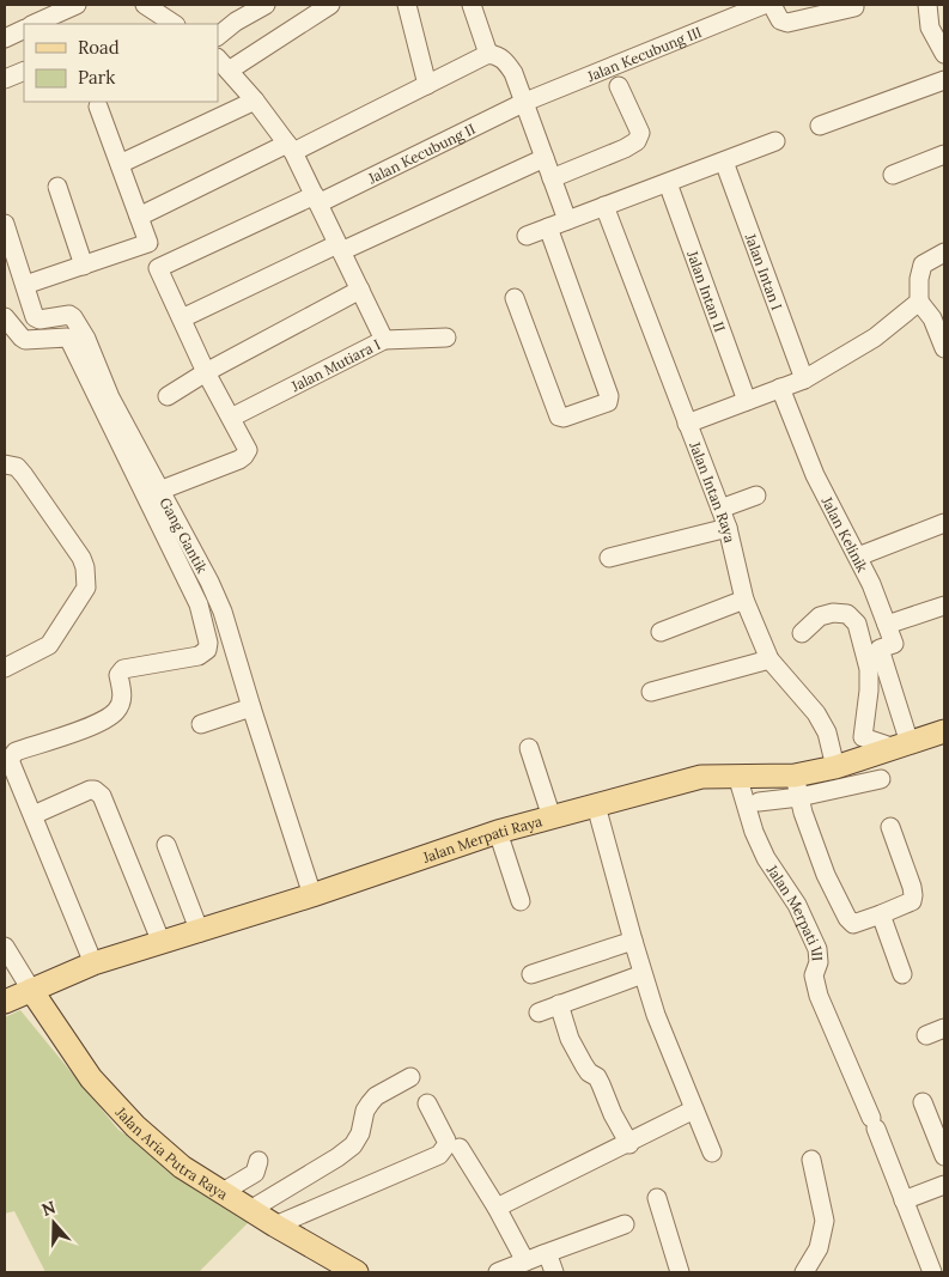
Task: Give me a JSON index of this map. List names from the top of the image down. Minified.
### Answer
{"streets":{"main road":["Jalan Merpati Raya","Jalan Aria Putra Raya"],"street":["Jalan Kecubung III","Jalan Kecubung II","Jalan Intan I","Jalan Intan II","Jalan Mutiara I","Jalan Intan Raya","Jalan Kelinik","Gang Gantik","Jalan Merpati III"]},"crossings":[["Jalan Kecubung III","Jalan Kecubung II"],["Jalan Intan Raya","Jalan Merpati Raya"],["Gang Gantik","Jalan Merpati Raya"],["Jalan Merpati Raya","Jalan Merpati III"],["Jalan Merpati Raya","Jalan Aria Putra Raya"]],"legend":["Road","Park"],"north":"top"}
